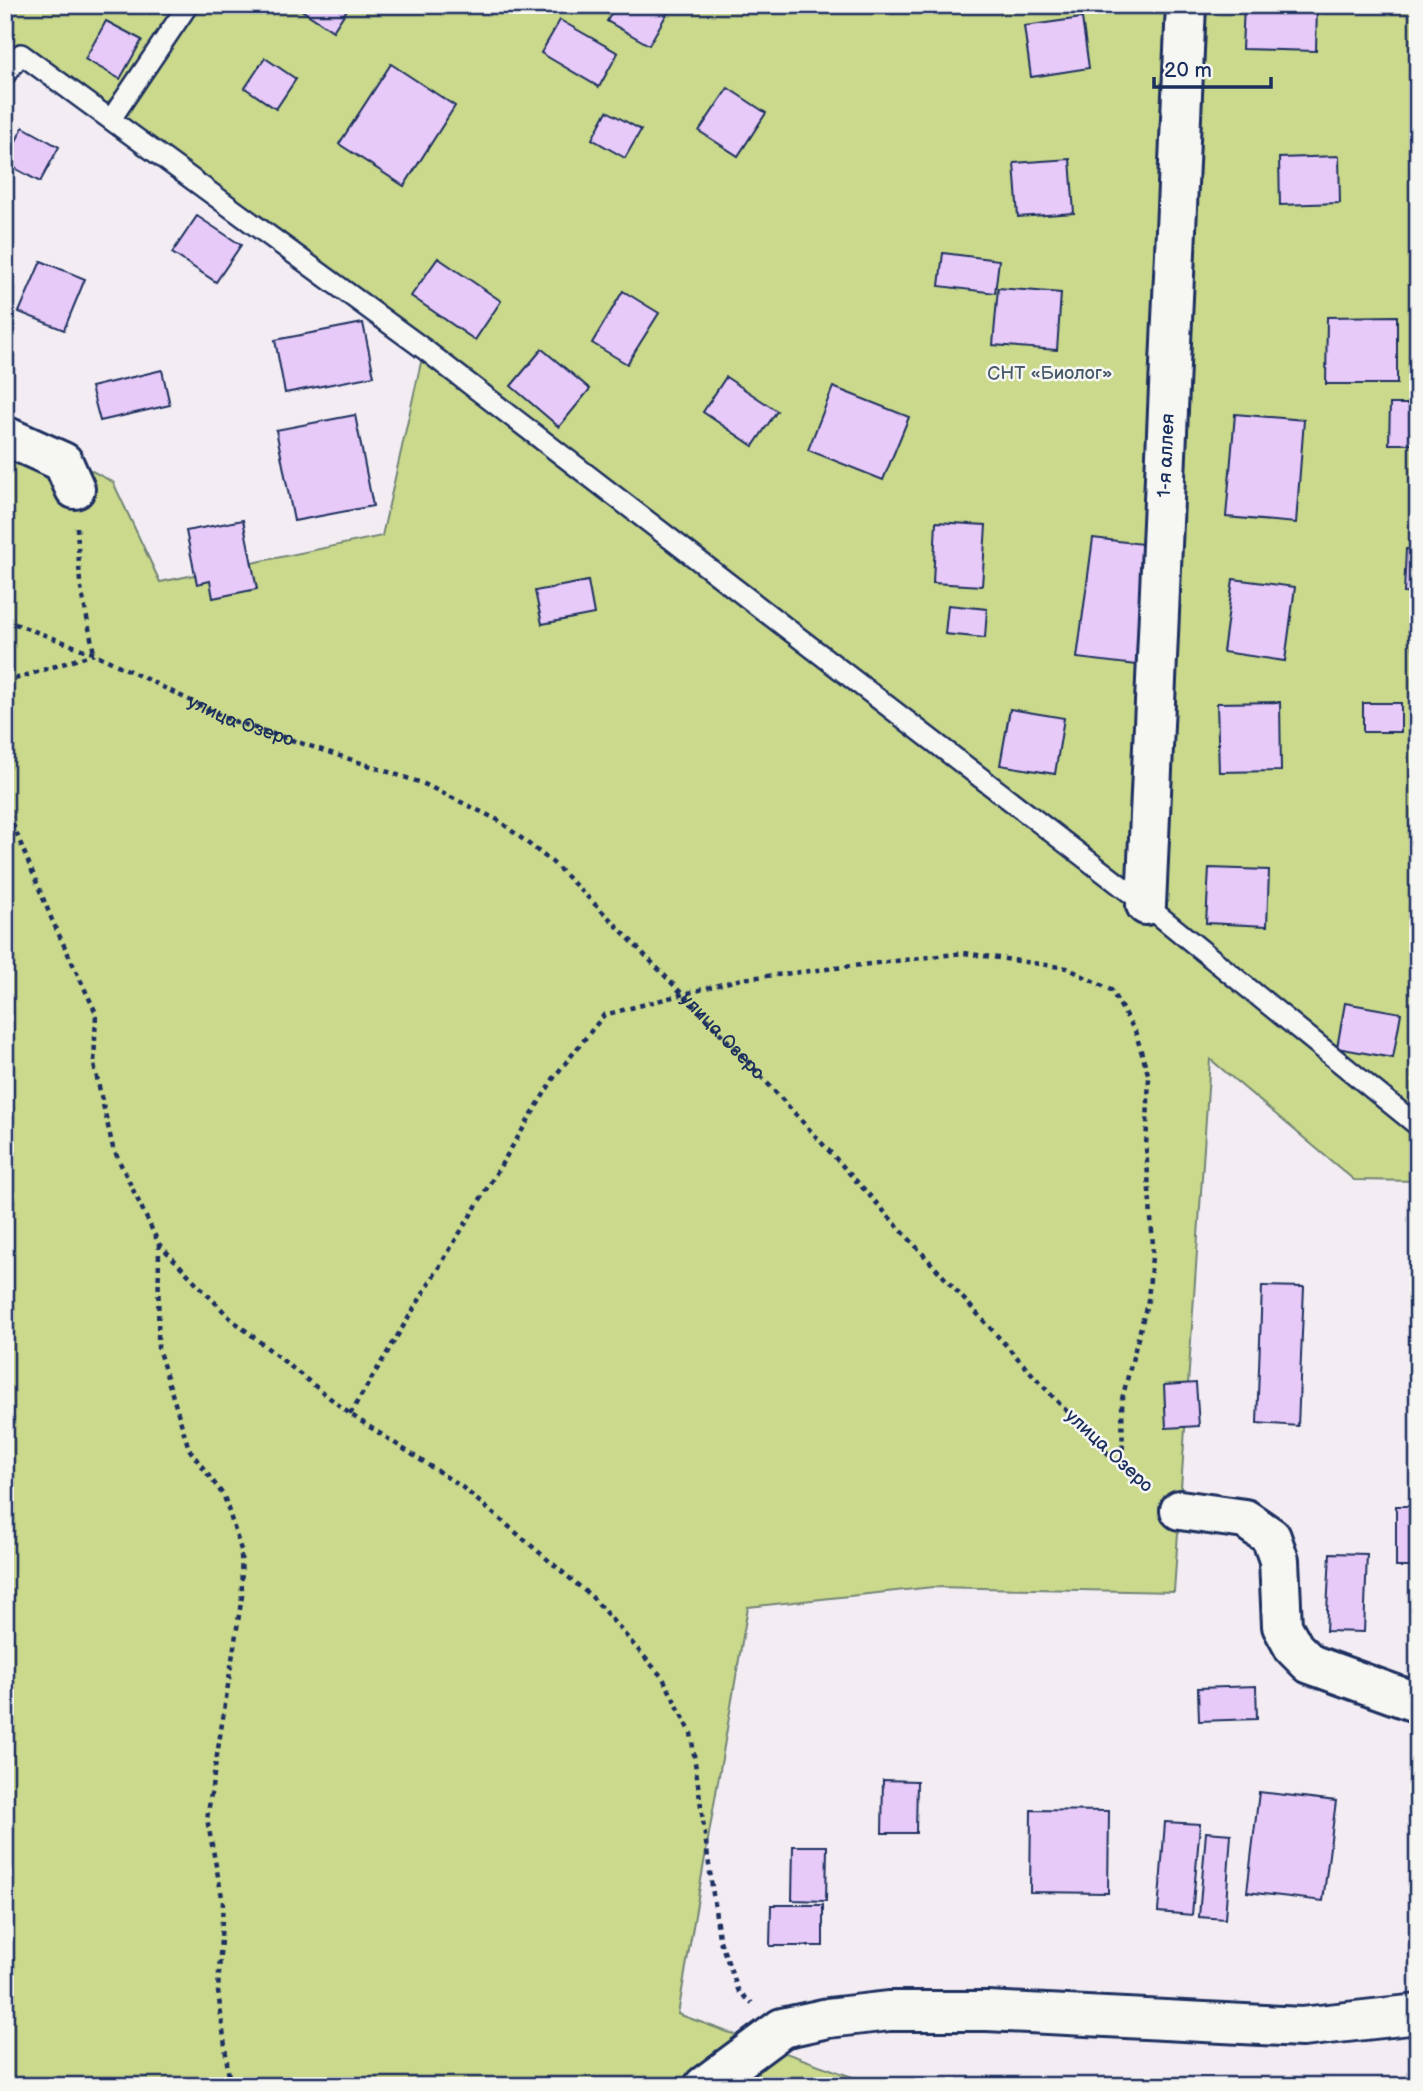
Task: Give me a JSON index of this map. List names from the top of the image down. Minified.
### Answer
{"streets":{"street":["1-я аллея"],"path":["улица Озеро"]},"parks":["СНТ «Биолог»"],"scale_bar":"20 m"}
